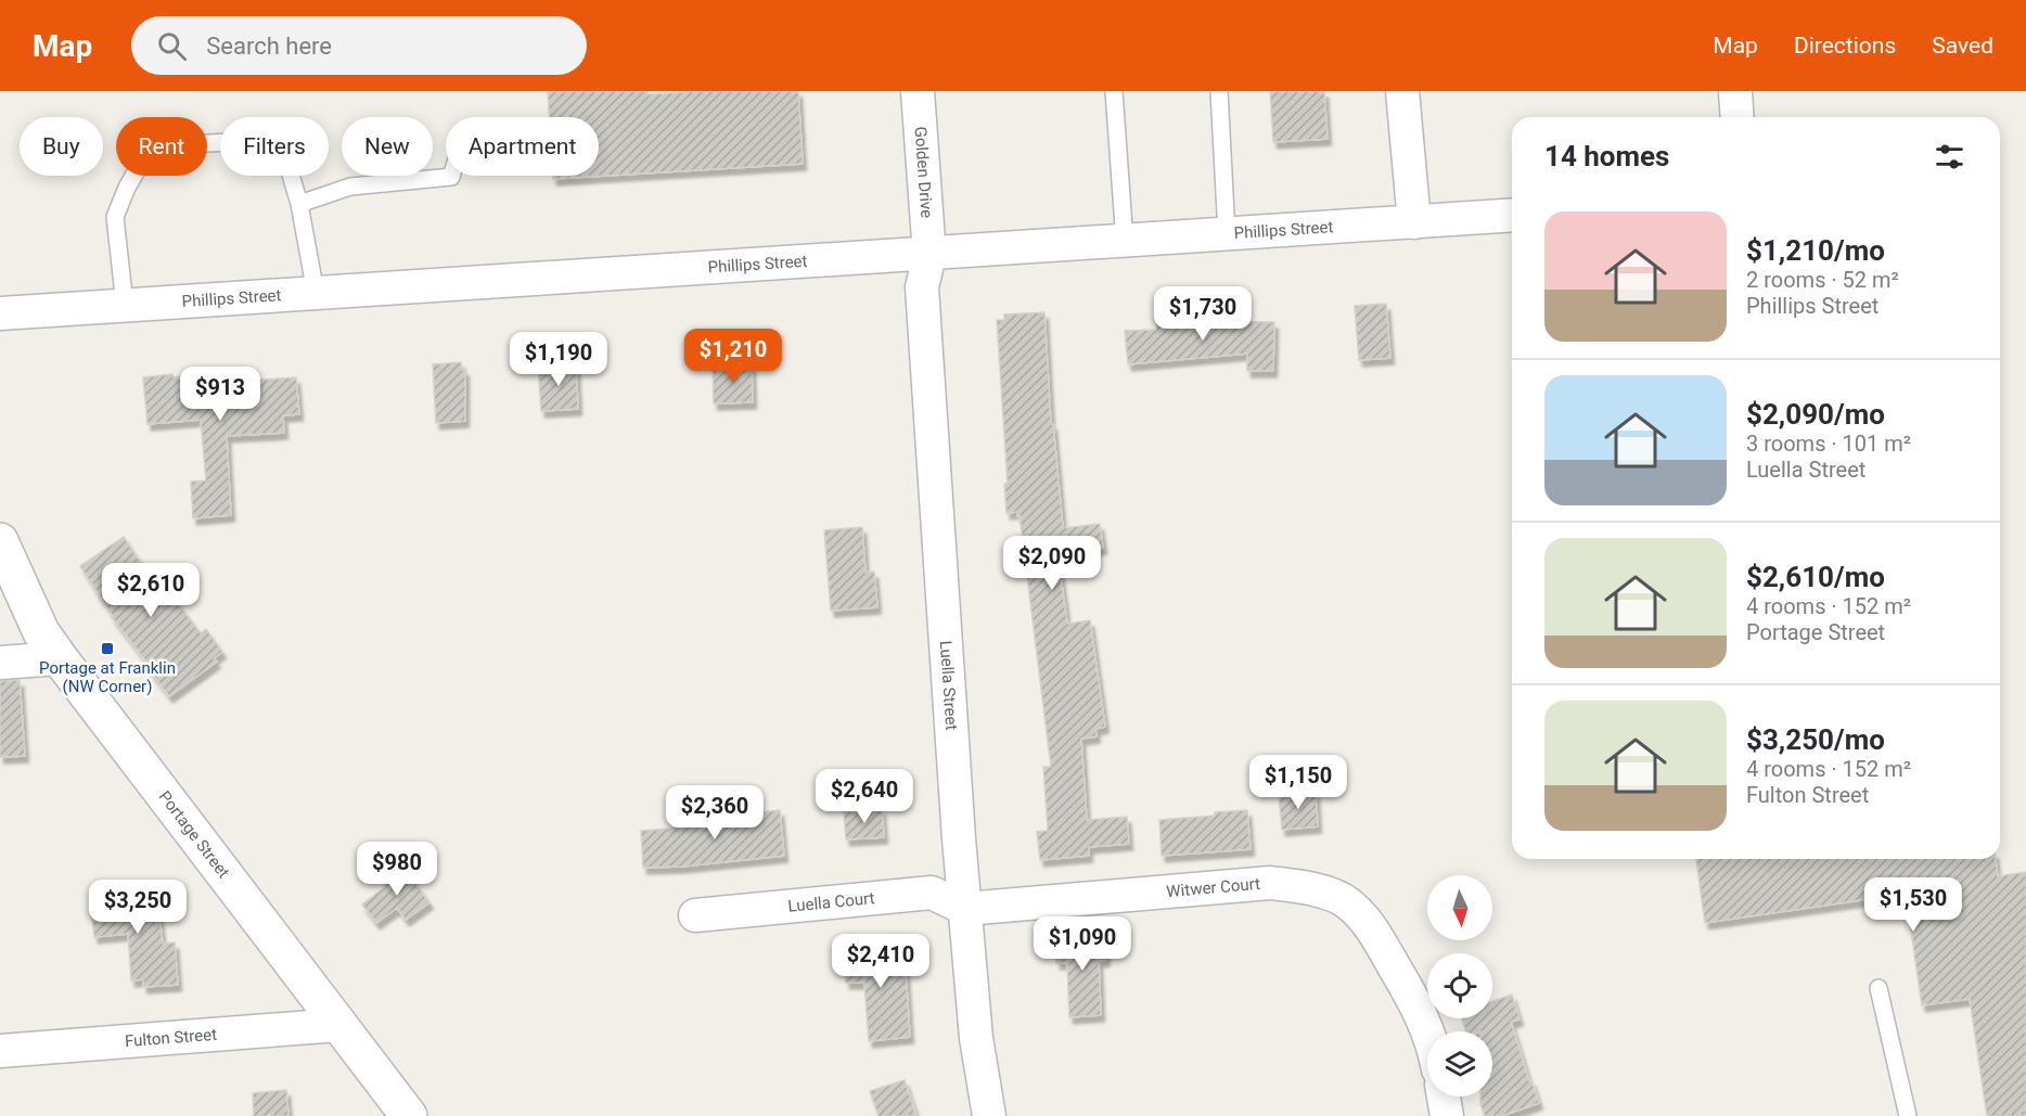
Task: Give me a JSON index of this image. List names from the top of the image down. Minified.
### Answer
{"streets":{"main road":["Portage Street"],"street":["Golden Drive","Phillips Street","Luella Street","Witwer Court","Luella Court","Fulton Street"]},"crossings":[["Golden Drive","Phillips Street"],["Golden Drive","Luella Street"],["Phillips Street","Luella Street"],["Luella Street","Witwer Court"],["Luella Street","Luella Court"],["Portage Street","Fulton Street"],["Witwer Court","Luella Court"]],"places":{"transit":["Portage at Franklin (NW Corner)"]},"north":"bottom","page":{"header":"Map","search":"Search here","nav":["Map","Directions","Saved"],"chip":["Buy","Rent","Filters","New","Apartment"],"heading":"14 homes","list":[{"name":"$1,210/mo","note":"2 rooms · 52 m² · Phillips Street"},{"name":"$2,090/mo","note":"3 rooms · 101 m² · Luella Street"},{"name":"$2,610/mo","note":"4 rooms · 152 m² · Portage Street"},{"name":"$3,250/mo","note":"4 rooms · 152 m² · Fulton Street"}],"price":["$1,730","$1,210","$1,190","$913","$2,090","$2,610","$1,150","$2,640","$2,360","$980","$1,530","$3,250","$1,090","$2,410"]}}
